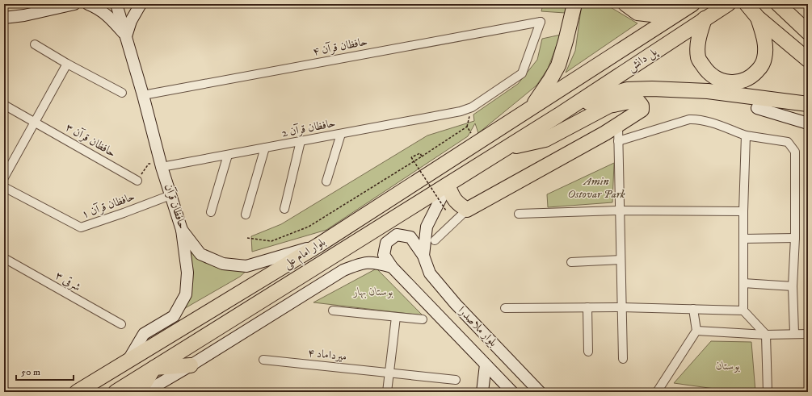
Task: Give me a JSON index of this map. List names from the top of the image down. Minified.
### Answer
{"streets":{"highway":["پل دانش","بلوار امام علی"],"street":["حافظان قرآن ۴","حافظان قرآن 2","حافظان قرآن ۳","حافظان قرآن ۱","حافظان قرآن","۳ شرقی","بلوار ملاصدرا","میرداماد ۴"]},"crossings":[["حافظان قرآن ۴","حافظان قرآن 2"],["حافظان قرآن ۴","حافظان قرآن"],["پل دانش","بلوار امام علی"],["حافظان قرآن 2","حافظان قرآن"],["حافظان قرآن ۱","حافظان قرآن"],["حافظان قرآن","بلوار امام علی"]],"parks":["Amin Ostovar Park","بوستان بهار","بوستان"],"scale_bar":"50 m"}
